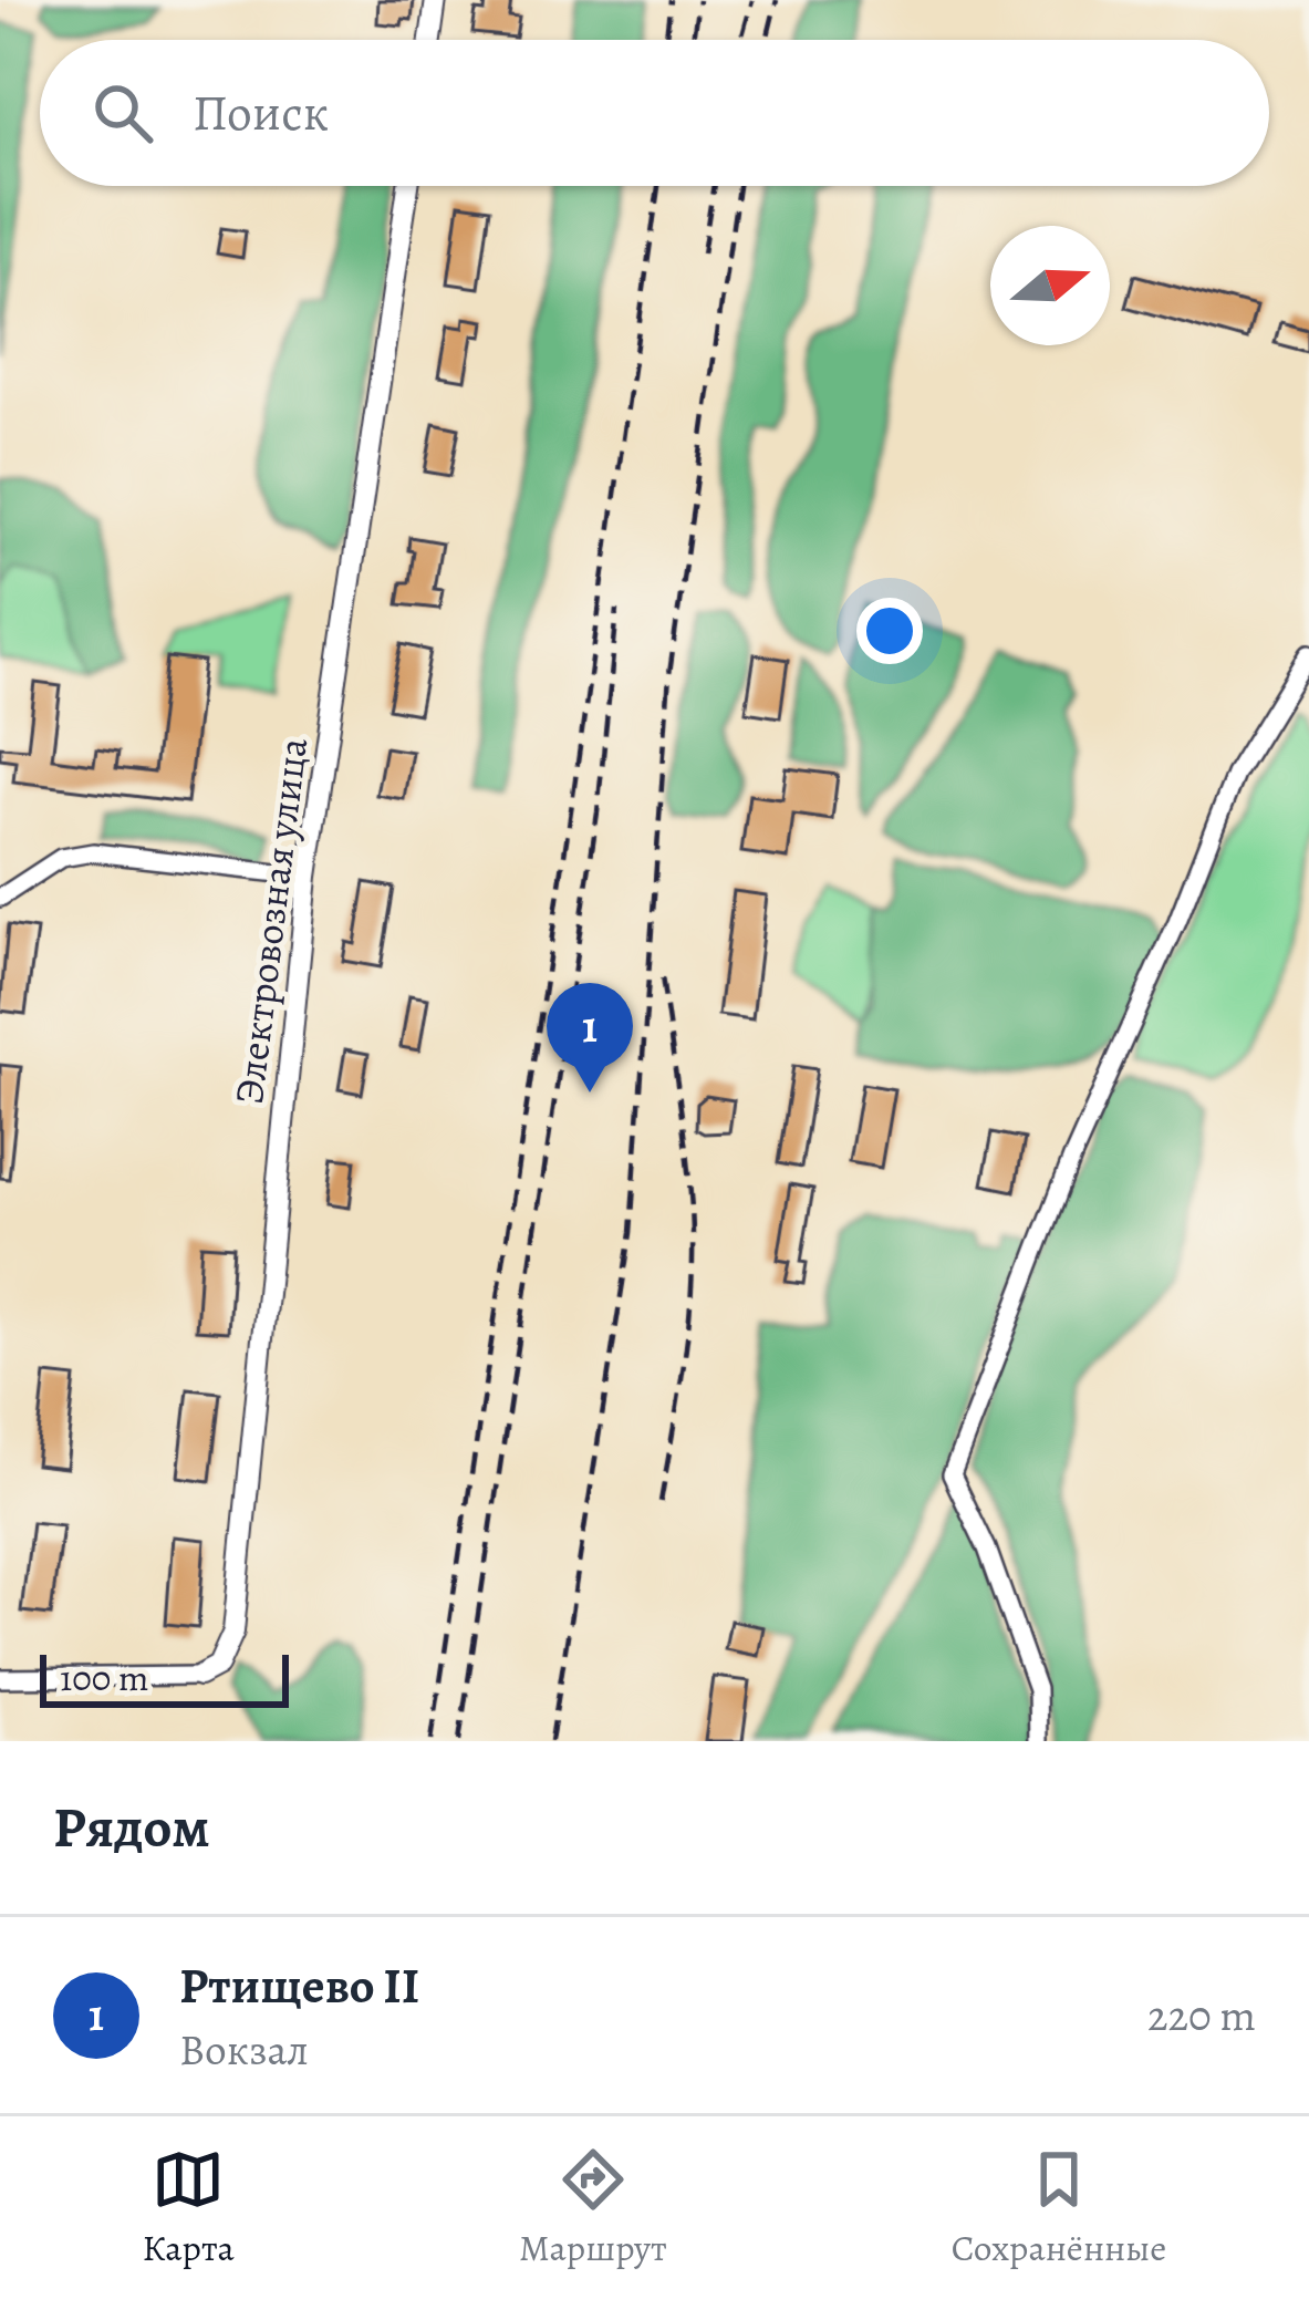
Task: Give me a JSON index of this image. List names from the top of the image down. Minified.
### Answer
{"streets":{"street":["Электровозная улица"]},"scale_bar":"100 m","north":"right","page":{"search":"Поиск","pins":"1","scale":"100 m","heading":"Рядом","list":[{"mark":"1","name":"Ртищево II","note":"Вокзал","value":"220 m"}],"nav":["Карта","Маршрут","Сохранённые"]}}
